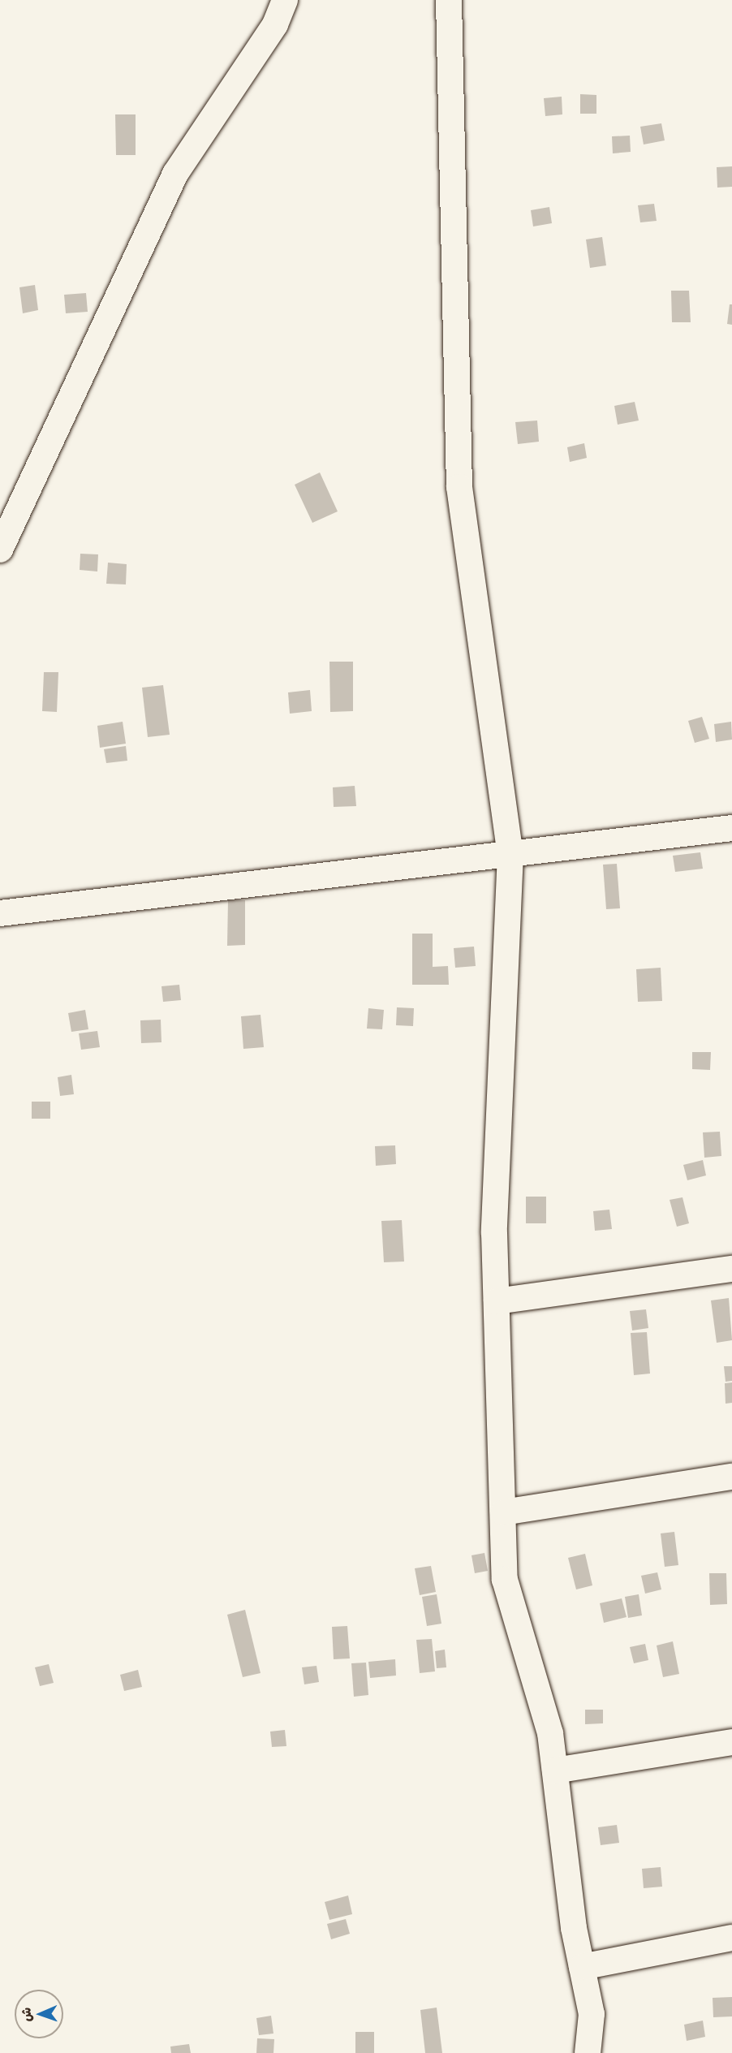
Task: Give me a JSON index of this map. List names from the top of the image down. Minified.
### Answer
{"north":"left"}
